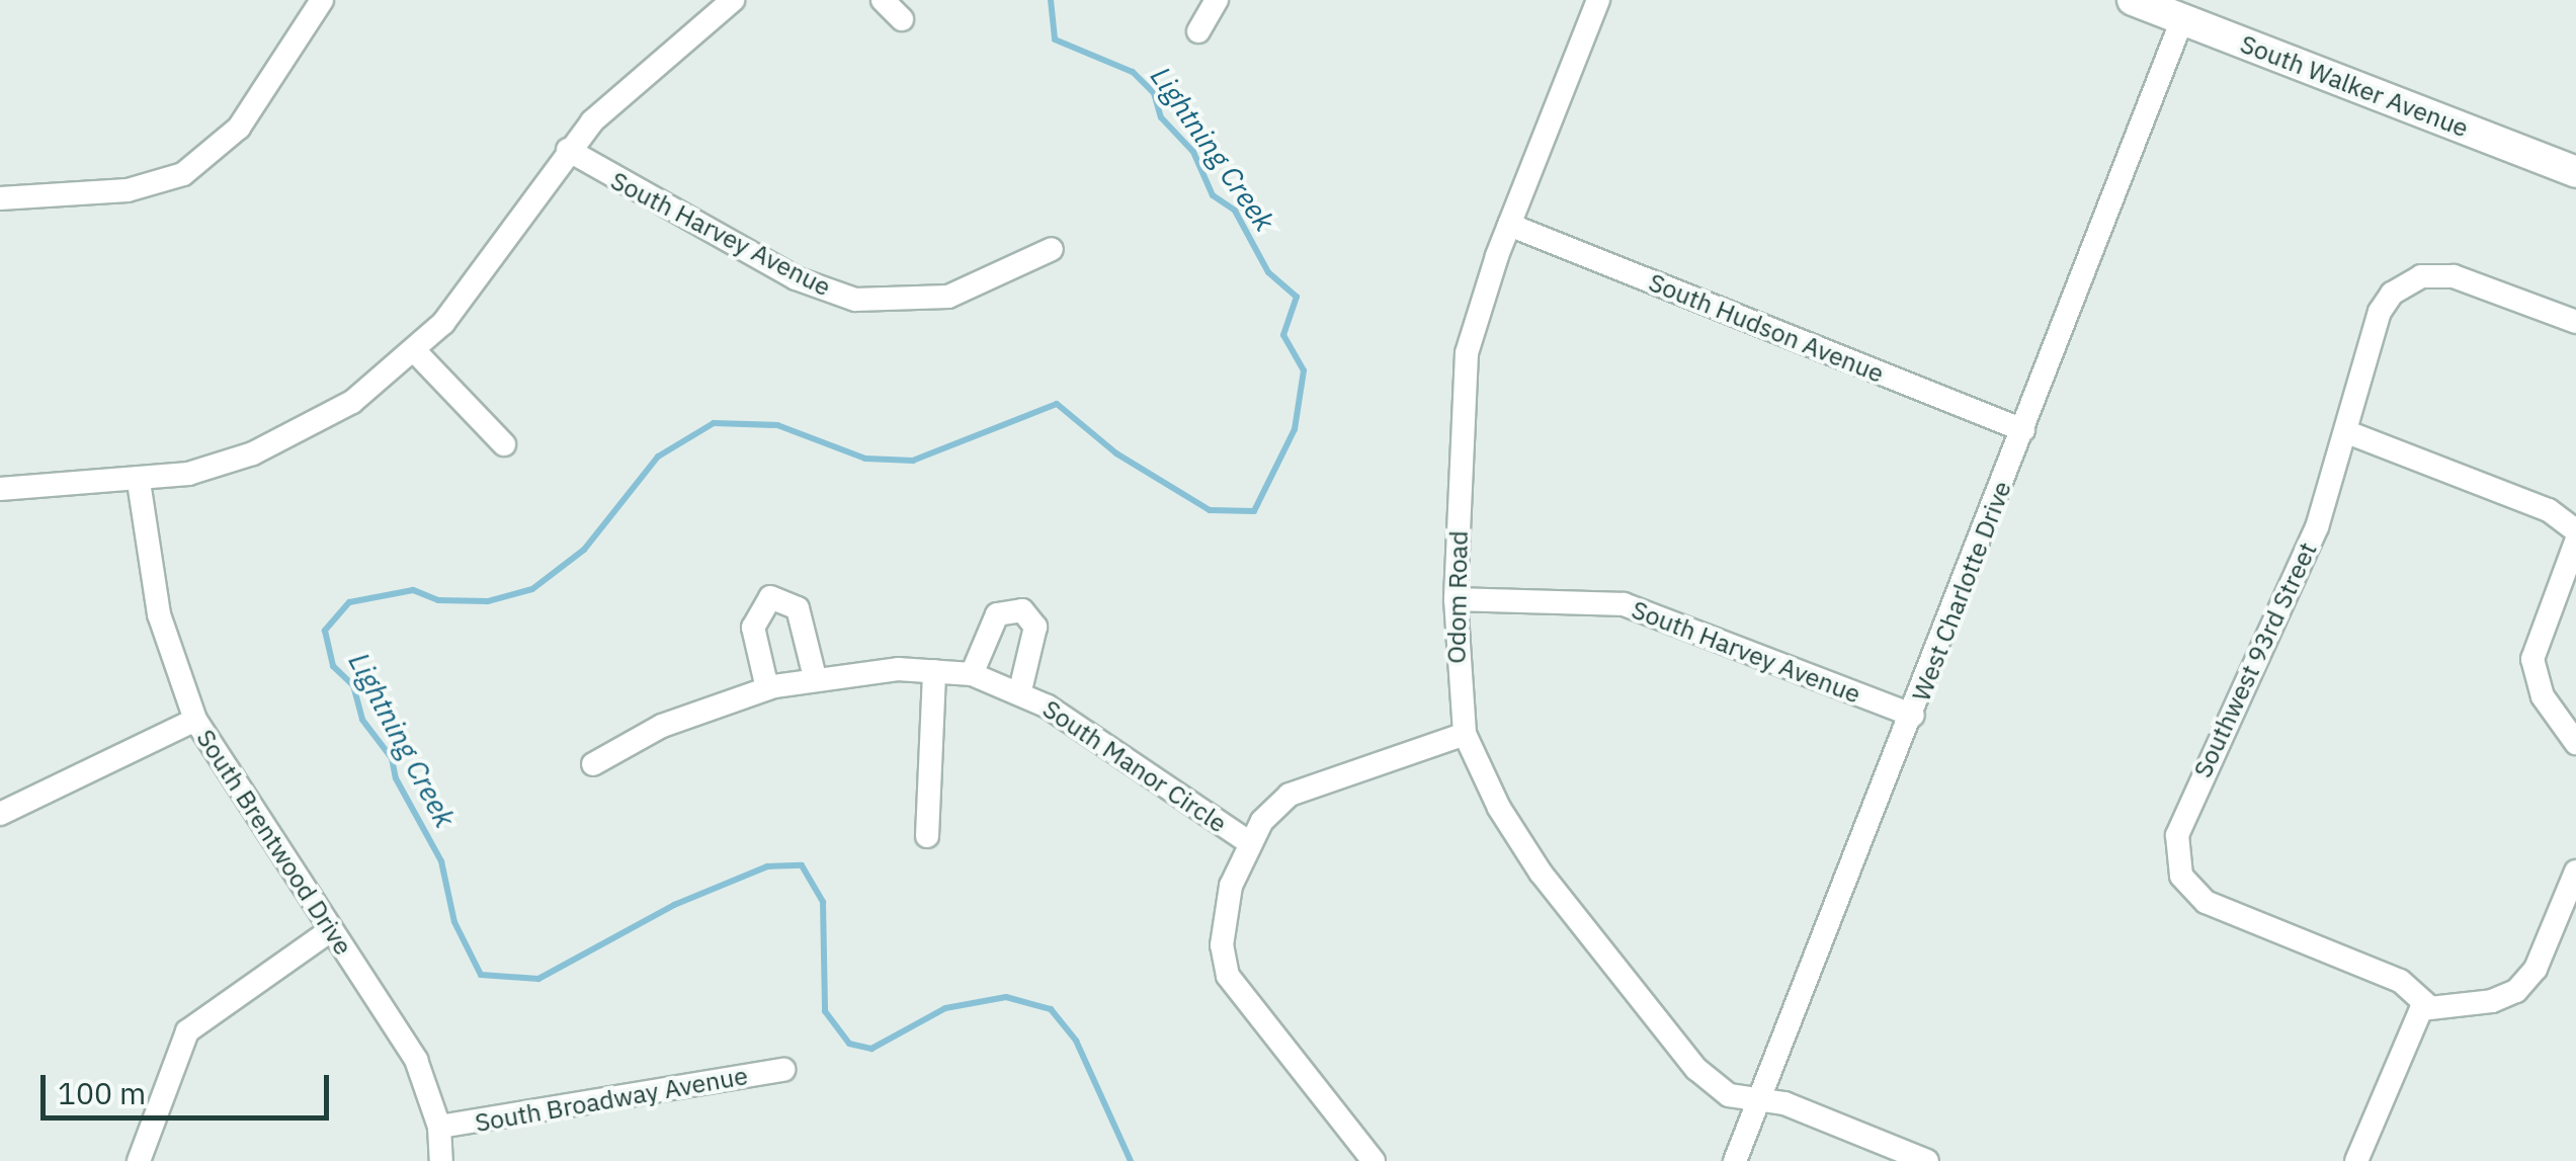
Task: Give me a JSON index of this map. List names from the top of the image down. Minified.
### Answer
{"streets":{"main road":["South Walker Avenue"],"street":["South Harvey Avenue","South Hudson Avenue","West Charlotte Drive","Odom Road","Southwest 93rd Street","South Manor Circle","South Brentwood Drive","South Broadway Avenue"]},"crossings":[["South Walker Avenue","West Charlotte Drive"],["South Harvey Avenue","West Charlotte Drive"],["South Harvey Avenue","Odom Road"],["South Hudson Avenue","West Charlotte Drive"],["South Hudson Avenue","Odom Road"],["West Charlotte Drive","Odom Road"],["South Brentwood Drive","South Broadway Avenue"]],"water":["Lightning Creek"],"scale_bar":"100 m"}
